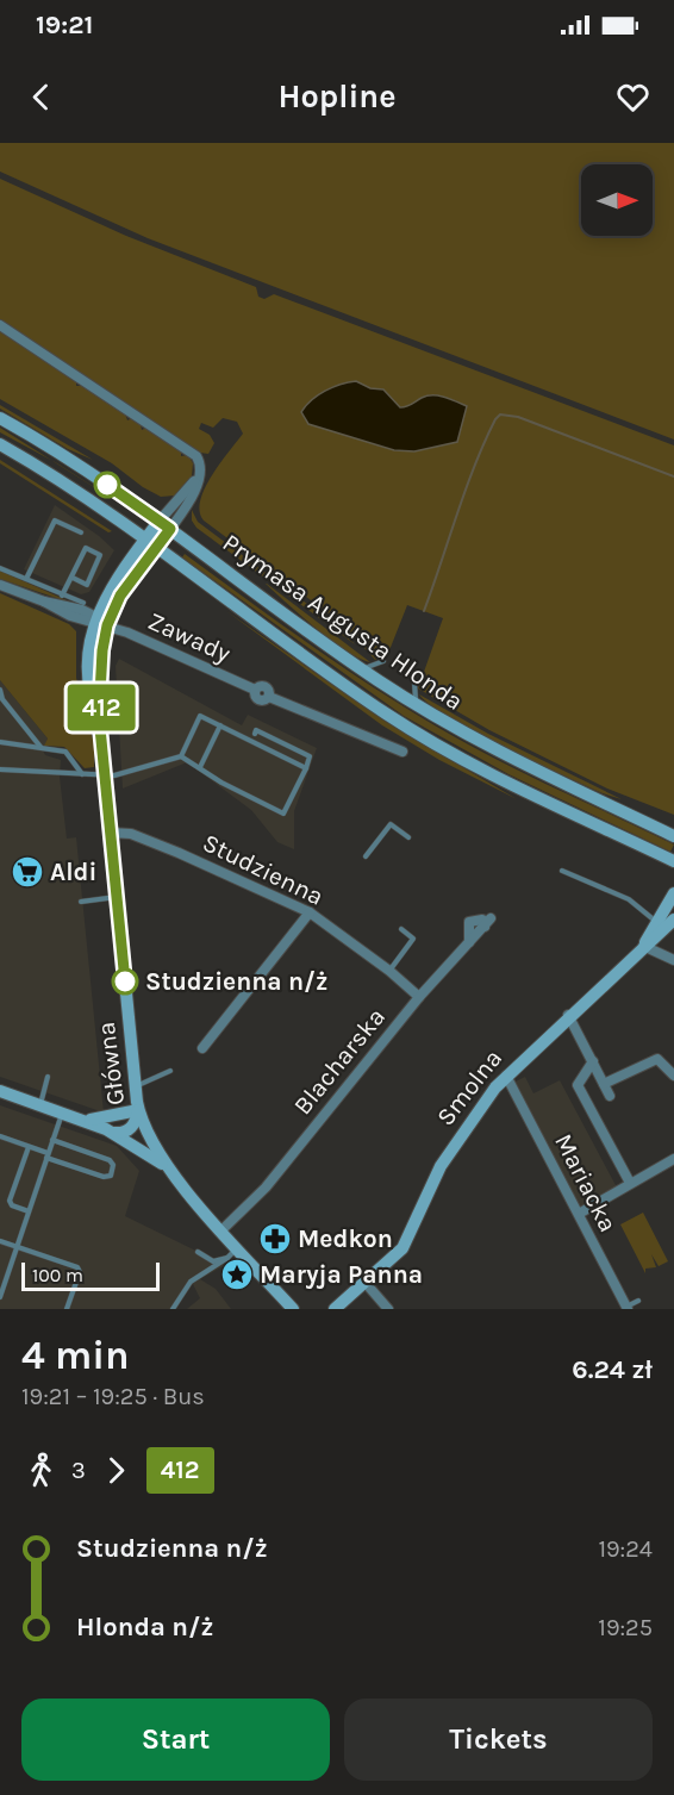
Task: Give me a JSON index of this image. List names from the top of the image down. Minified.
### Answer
{"streets":{"street":["Prymasa Augusta Hlonda","Zawady","Studzienna","Blacharska","Główna","Smolna","Mariacka"]},"crossings":[["Prymasa Augusta Hlonda","Główna"],["Zawady","Główna"],["Studzienna","Blacharska"],["Studzienna","Główna"],["Blacharska","Główna"],["Smolna","Mariacka"]],"places":{"supermarket":["Aldi"],"other":["Studzienna n/ż"],"pharmacy":["Medkon"],"place":["Maryja Panna"]},"lines":["bus line 412"],"scale_bar":"100 m","north":"right","page":{"status":"19:21","header":"Hopline","on_map":"412","scale":"100 m","heading":["4 min","19:21 – 19:25 · Bus","6.24 zł"],"legs":["3","412"],"list":[{"name":"Studzienna n/ż","value":"19:24"},{"name":"Hlonda n/ż","value":"19:25"}],"buttons":["Start","Tickets"]}}
